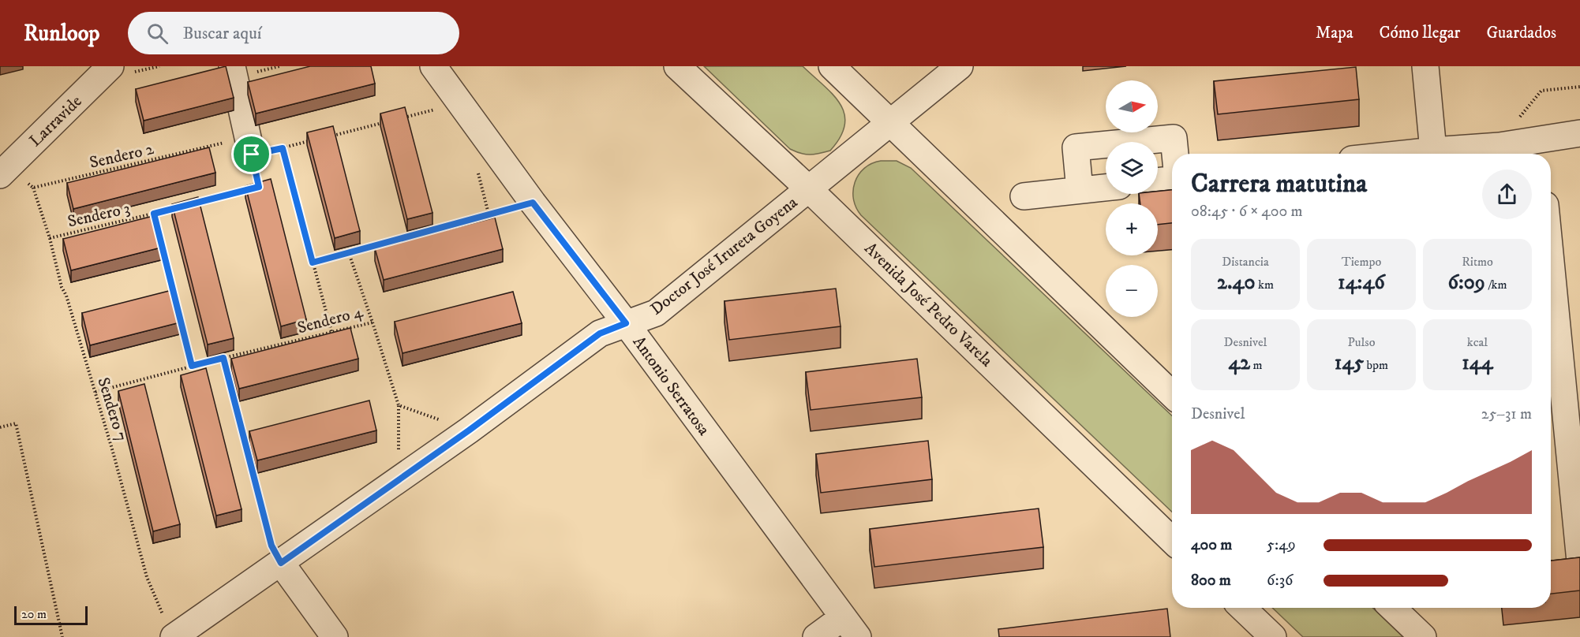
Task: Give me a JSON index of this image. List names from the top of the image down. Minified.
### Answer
{"streets":{"street":["Larravide","Doctor José Irureta Goyena","Avenida José Pedro Varela","Antonio Serratosa"],"path":["Sendero 2","Sendero 3","Sendero 4","Sendero 7"]},"crossings":[["Sendero 2","Sendero 7"],["Sendero 3","Sendero 7"],["Doctor José Irureta Goyena","Avenida José Pedro Varela"],["Doctor José Irureta Goyena","Antonio Serratosa"],["Doctor José Irureta Goyena","Sendero 7"],["Sendero 4","Sendero 7"]],"scale_bar":"20 m","north":"right","page":{"header":"Runloop","search":"Buscar aquí","nav":["Mapa","Cómo llegar","Guardados"],"map_buttons":["+","−"],"heading":["Carrera matutina","08:45 · 6 × 400 m"],"stats":[["Distancia","2.40 km"],["Tiempo","14:46"],["Ritmo","6:09 /km"],["Desnivel","42 m"],["Pulso","145 bpm"],["kcal","144"]],"chart":["Desnivel","25–31 m"],"list":[{"name":"400 m","note":"5:49"},{"name":"800 m","note":"6:36"}],"scale":"20 m"}}
